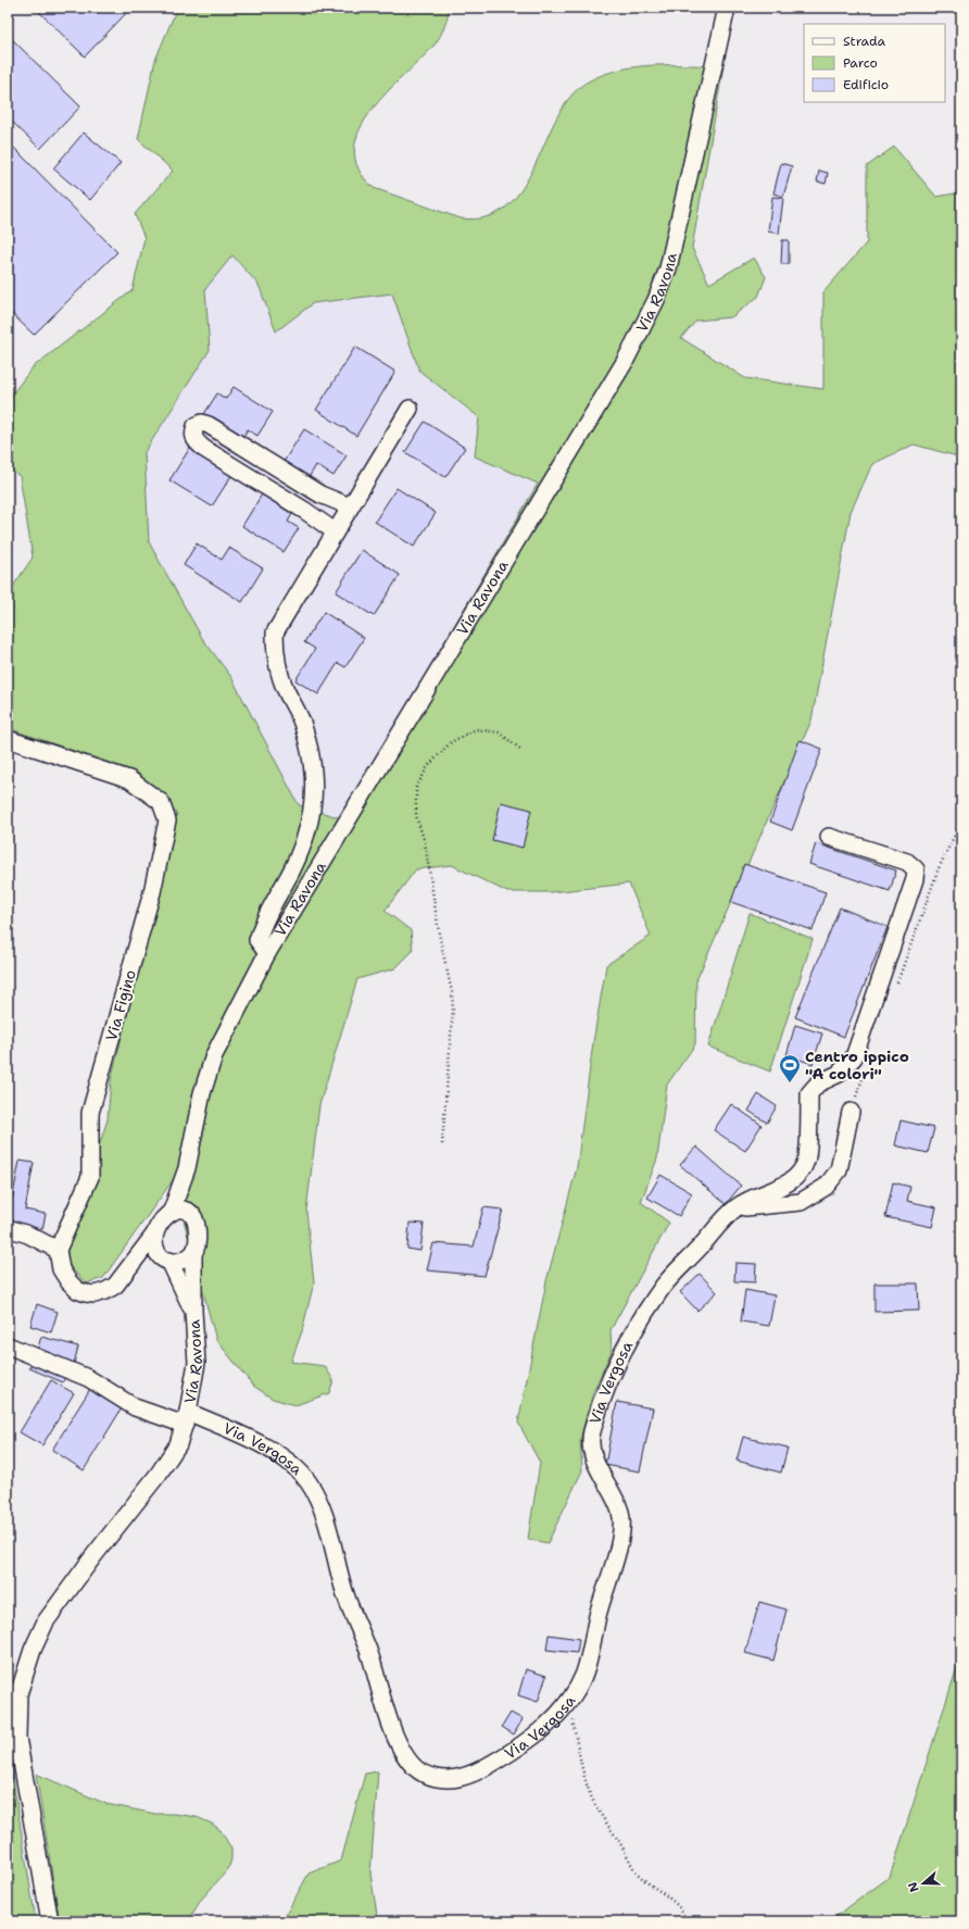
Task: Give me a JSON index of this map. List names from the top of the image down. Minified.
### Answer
{"streets":{"street":["Via Ravona","Via Figino","Via Vergosa"]},"crossings":[["Via Ravona","Via Vergosa"]],"places":{"sports":["Centro ippico \"A colori\""]},"legend":["Strada","Parco","Edificio"],"north":"left"}
